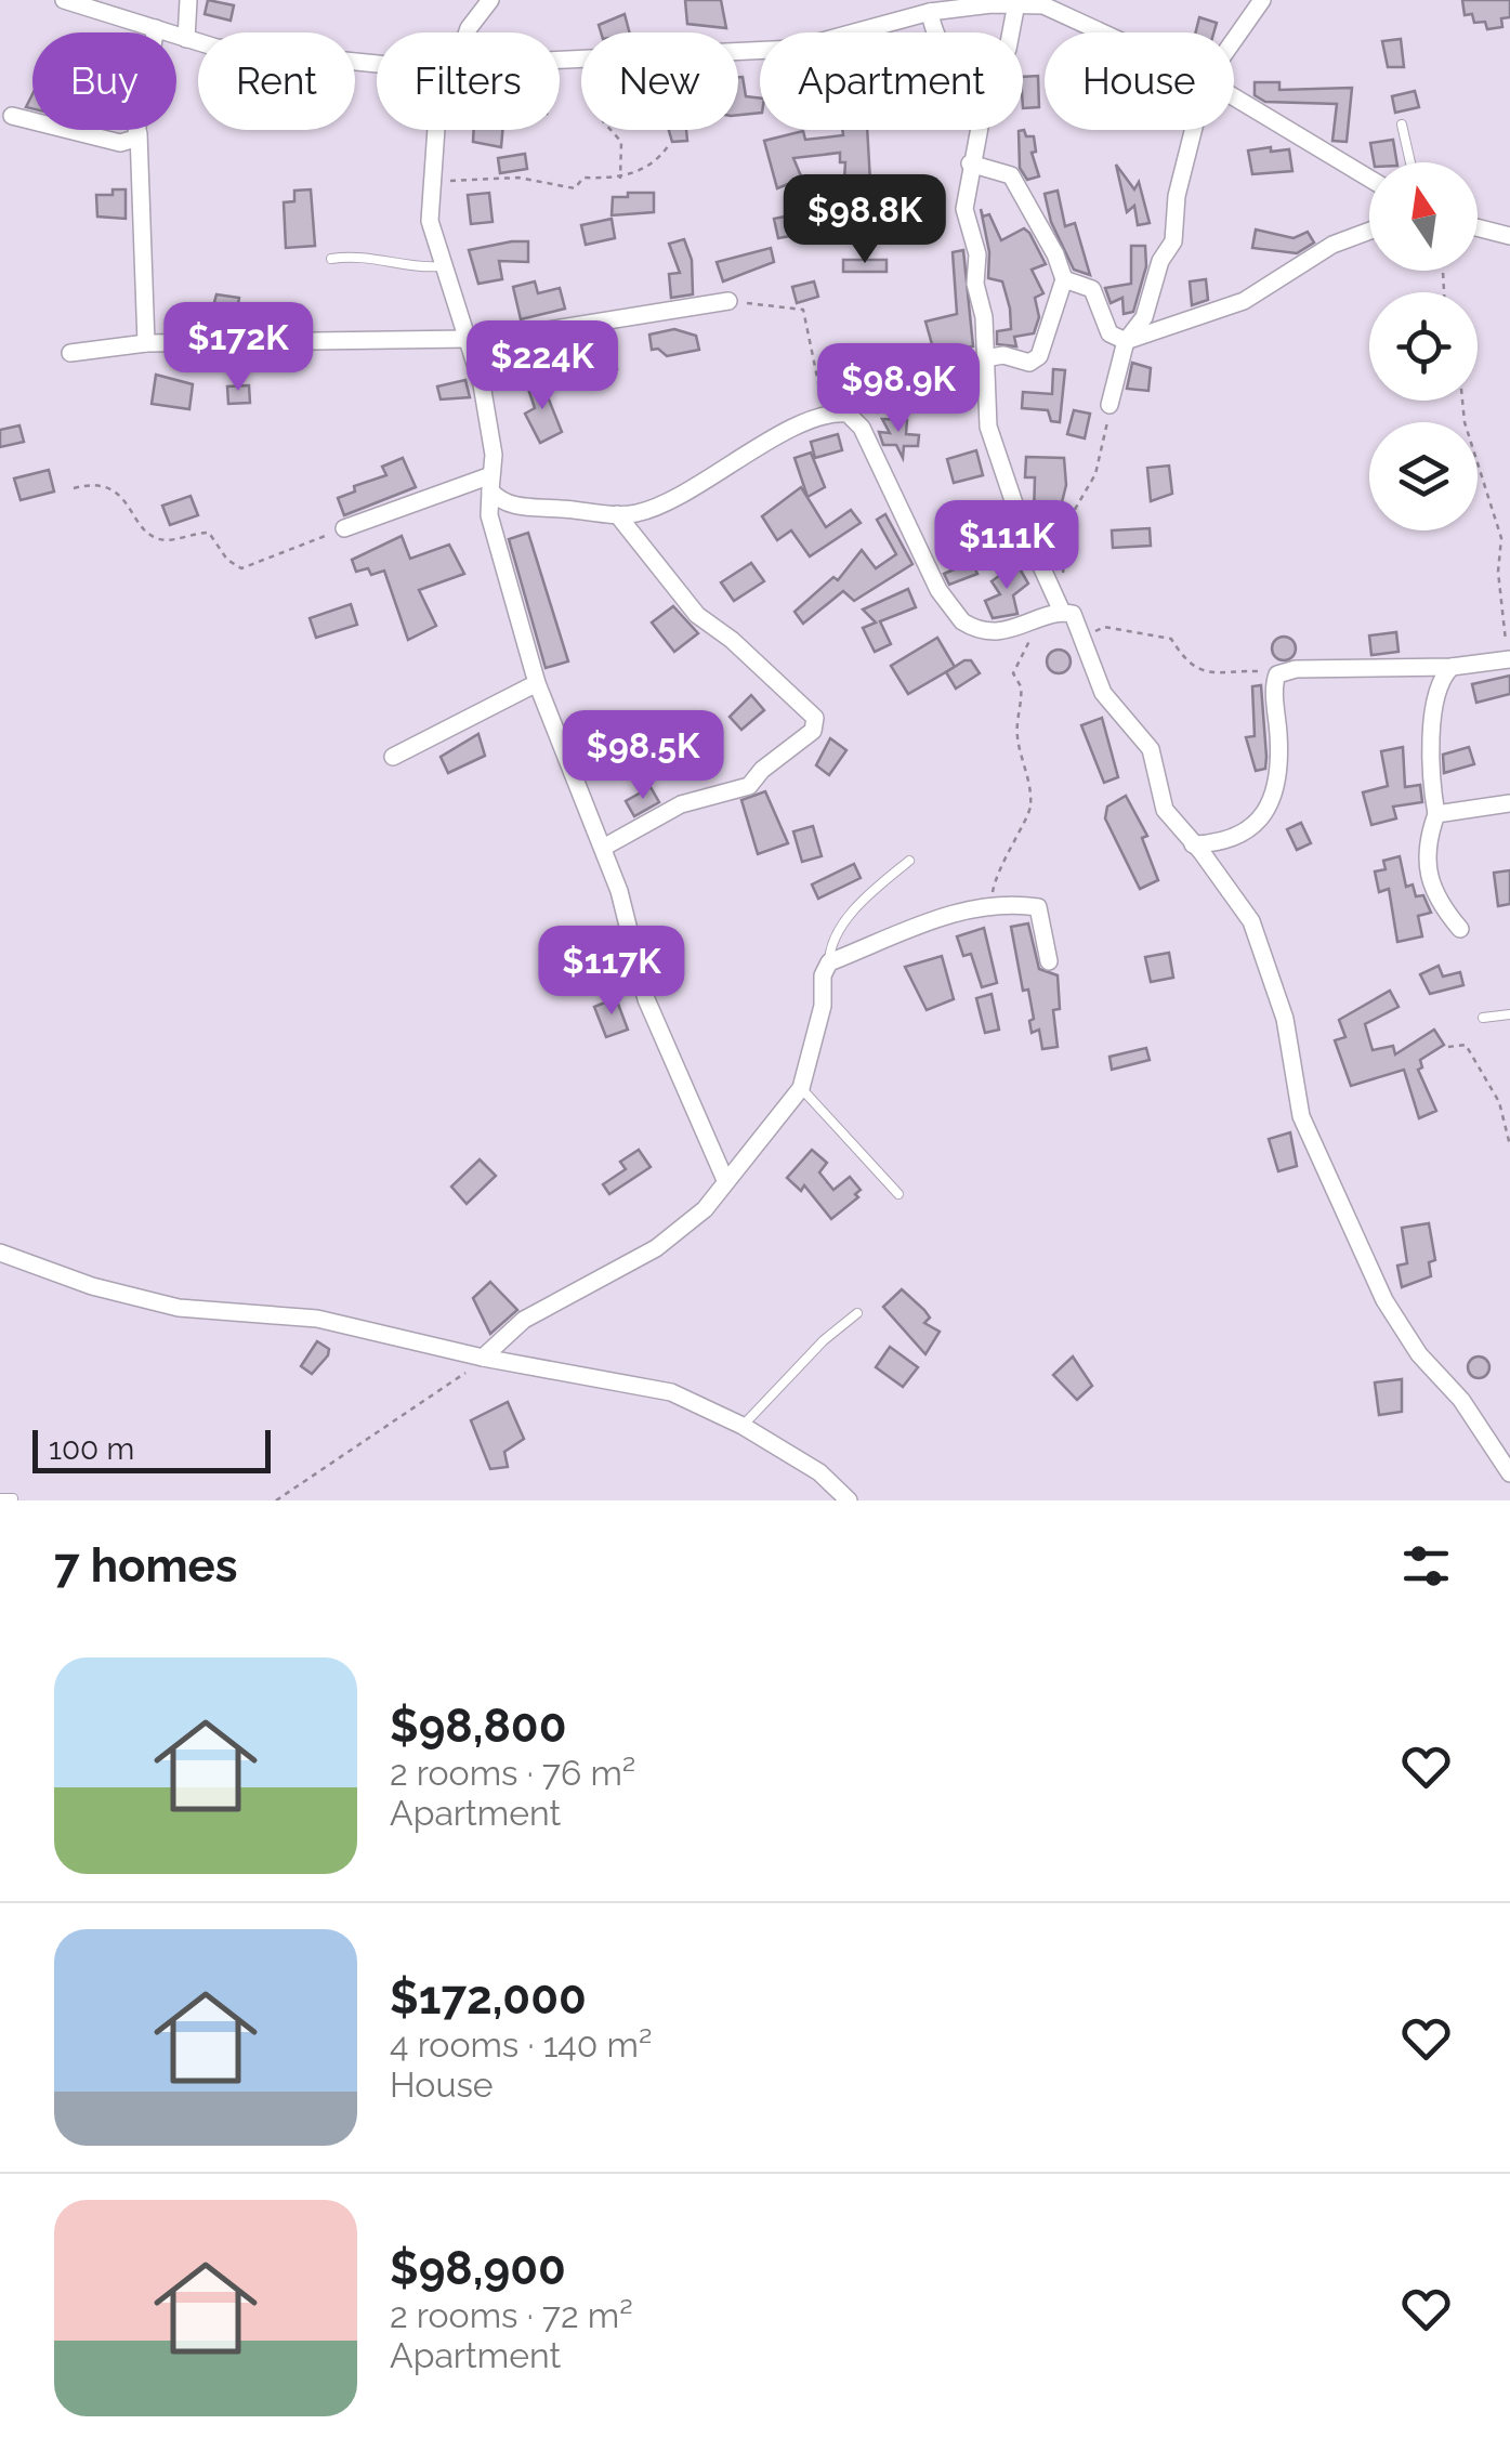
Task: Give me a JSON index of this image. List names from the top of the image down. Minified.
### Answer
{"scale_bar":"100 m","north":"top","page":{"chip":["Buy","Rent","Filters","New","Apartment","House"],"price":["$98.8K","$172K","$224K","$98.9K","$111K","$98.5K","$117K"],"scale":"100 m","heading":"7 homes","list":[{"name":"$98,800","note":"2 rooms · 76 m² · Apartment"},{"name":"$172,000","note":"4 rooms · 140 m² · House"},{"name":"$98,900","note":"2 rooms · 72 m² · Apartment"}]}}
